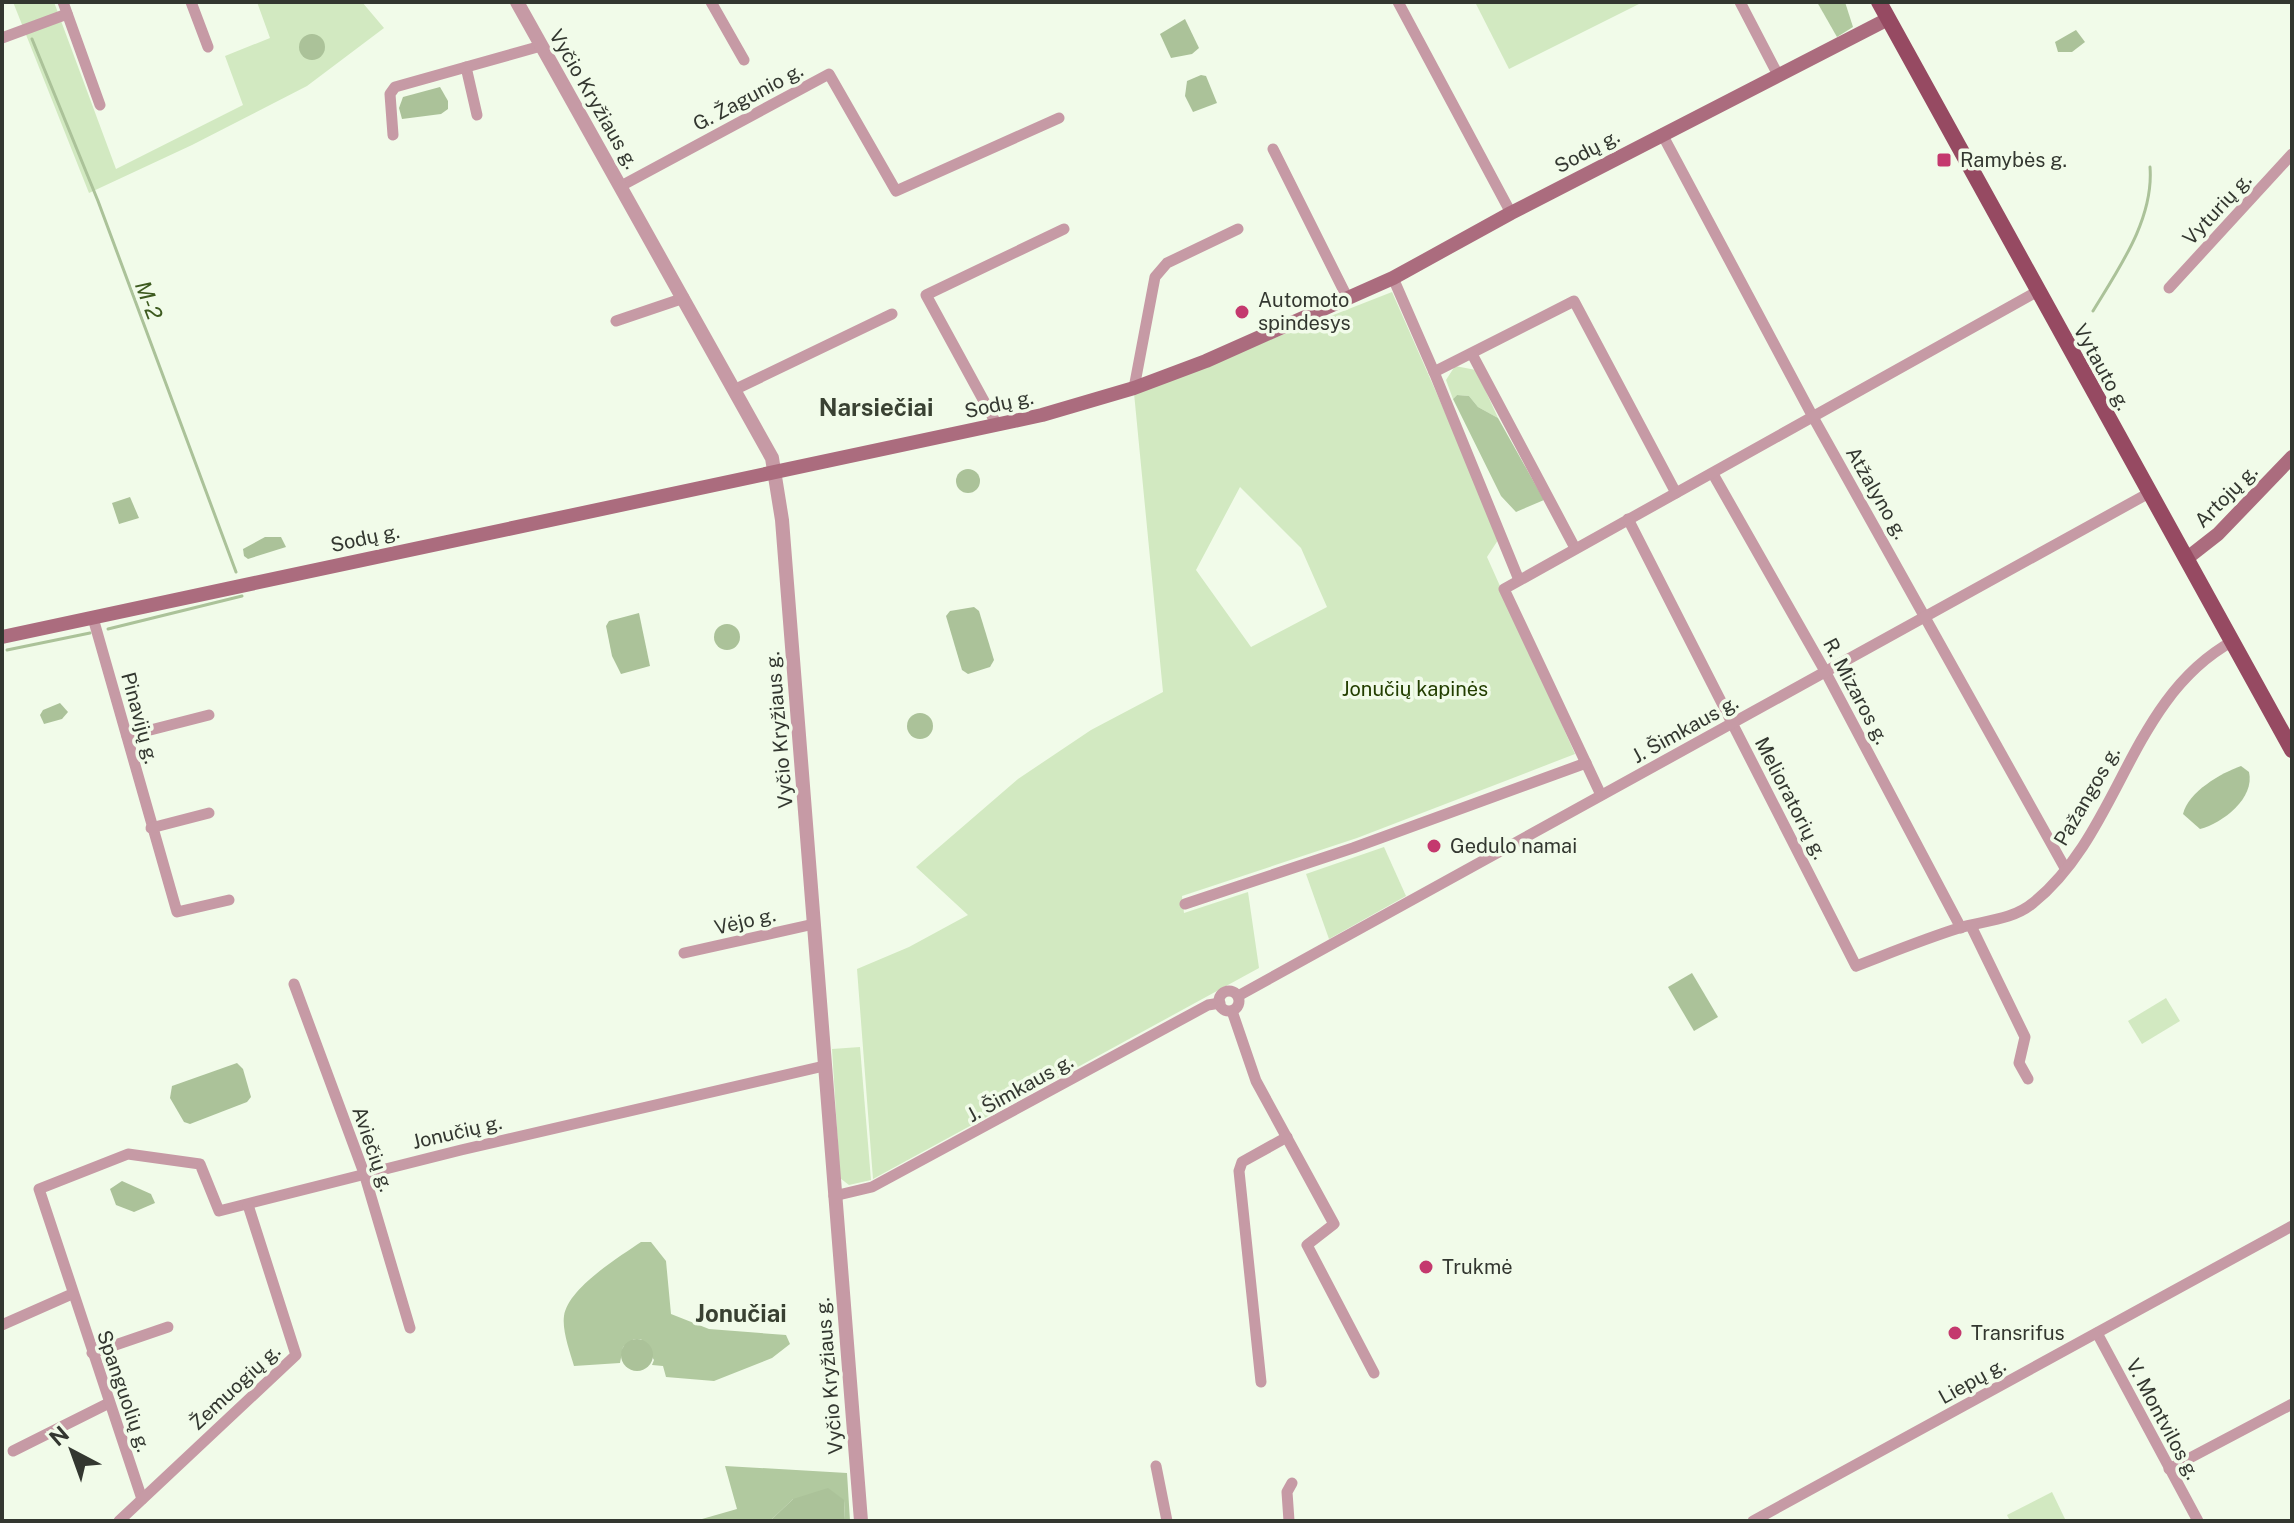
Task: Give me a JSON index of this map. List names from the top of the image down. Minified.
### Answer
{"streets":{"main road":["Sodų g.","Vytauto g.","Artojų g."],"street":["G. Žagunio g.","Vyčio Kryžiaus g.","Vyturių g.","Atžalyno g.","R. Mizaros g.","Pinavijų g.","J. Šimkaus g.","Pažangos g.","Melioratorių g.","Vėjo g.","Jonučių g.","Aviečių g.","Liepų g.","Žemuogių g.","Spanguolių g.","V. Montvilos g."]},"crossings":[["G. Žagunio g.","Vyčio Kryžiaus g."],["Vyčio Kryžiaus g.","Sodų g."],["Vyčio Kryžiaus g.","J. Šimkaus g."],["Vyčio Kryžiaus g.","Vėjo g."],["Vyčio Kryžiaus g.","Jonučių g."],["Sodų g.","Vytauto g."],["Sodų g.","Atžalyno g."],["Sodų g.","Pinavijų g."],["Vytauto g.","Artojų g."],["Vytauto g.","J. Šimkaus g."],["Vytauto g.","Pažangos g."],["Atžalyno g.","J. Šimkaus g."],["Atžalyno g.","Pažangos g."],["R. Mizaros g.","J. Šimkaus g."],["R. Mizaros g.","Pažangos g."],["J. Šimkaus g.","Melioratorių g."],["Pažangos g.","Melioratorių g."],["Jonučių g.","Aviečių g."],["Jonučių g.","Žemuogių g."],["Jonučių g.","Spanguolių g."],["Liepų g.","V. Montvilos g."],["Žemuogių g.","Spanguolių g."]],"districts":["Narsiečiai","Jonučiai"],"water":["M-2"],"parks":["Jonučių kapinės"],"places":{"transit":["Ramybės g."],"other":["Automoto spindesys","Gedulo namai","Trukmė","Transrifus"]},"north":"top left"}
